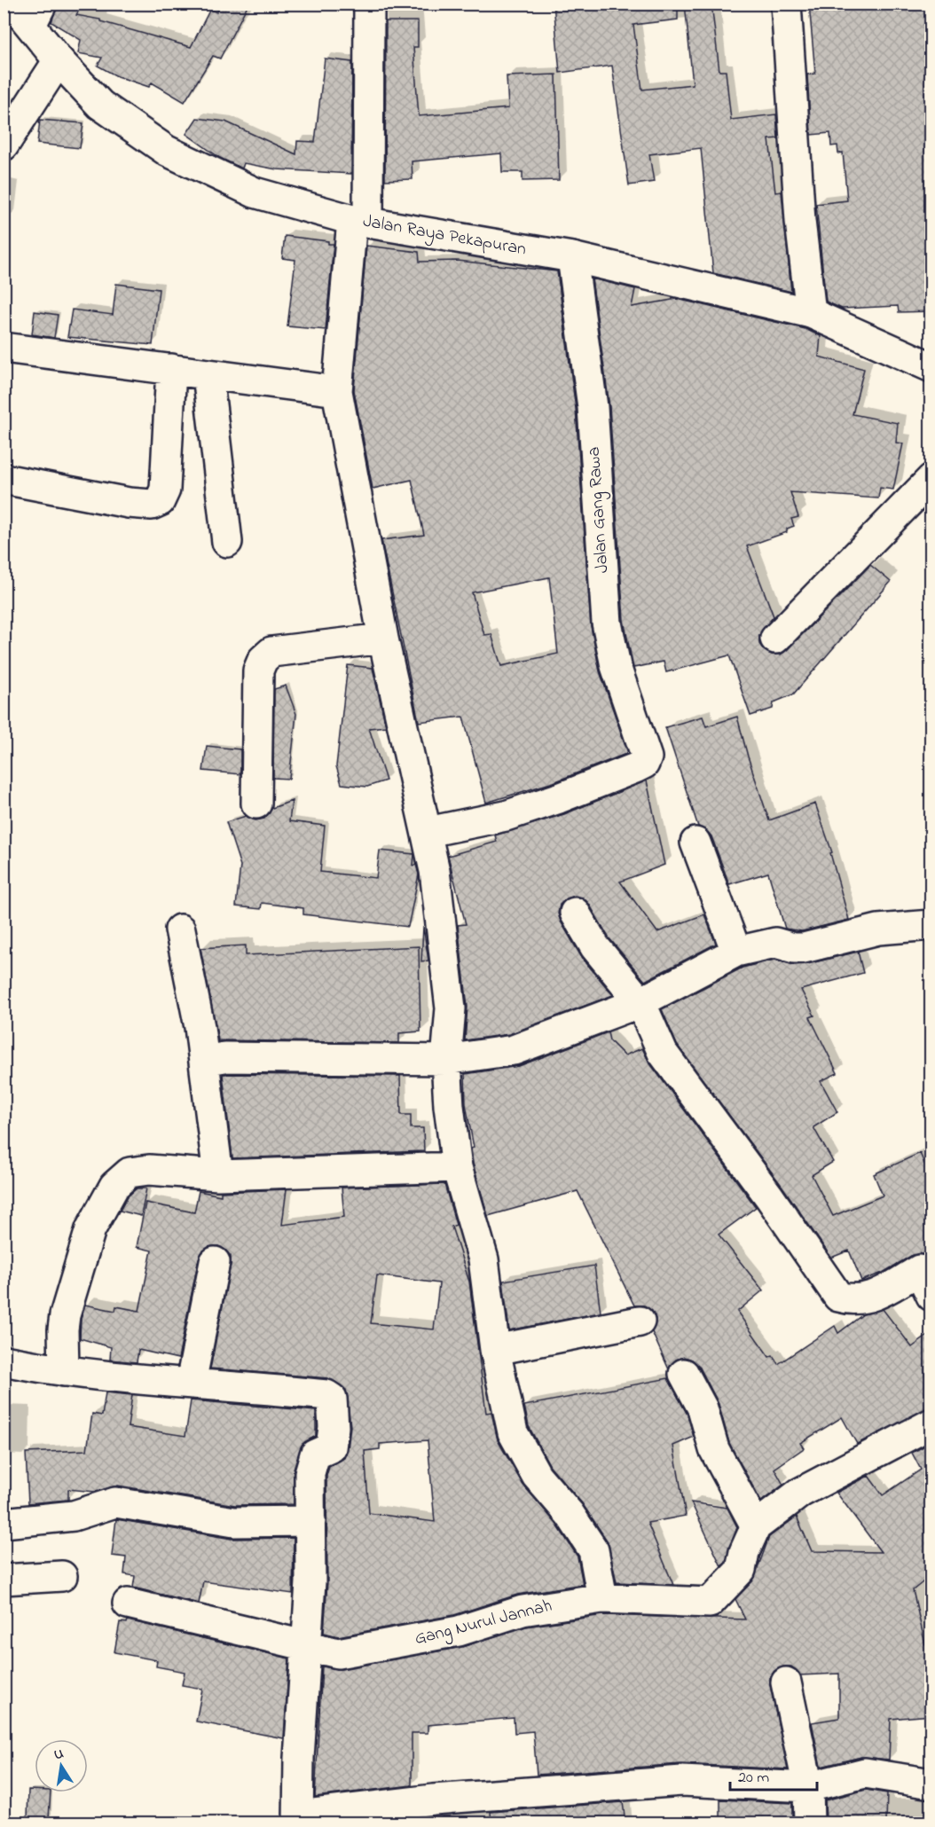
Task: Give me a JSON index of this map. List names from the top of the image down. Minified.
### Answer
{"streets":{"street":["Jalan Raya Pekapuran","Jalan Gang Rawa","Gang Nurul Jannah"]},"crossings":[["Jalan Raya Pekapuran","Jalan Gang Rawa"]],"scale_bar":"20 m","north":"top"}
